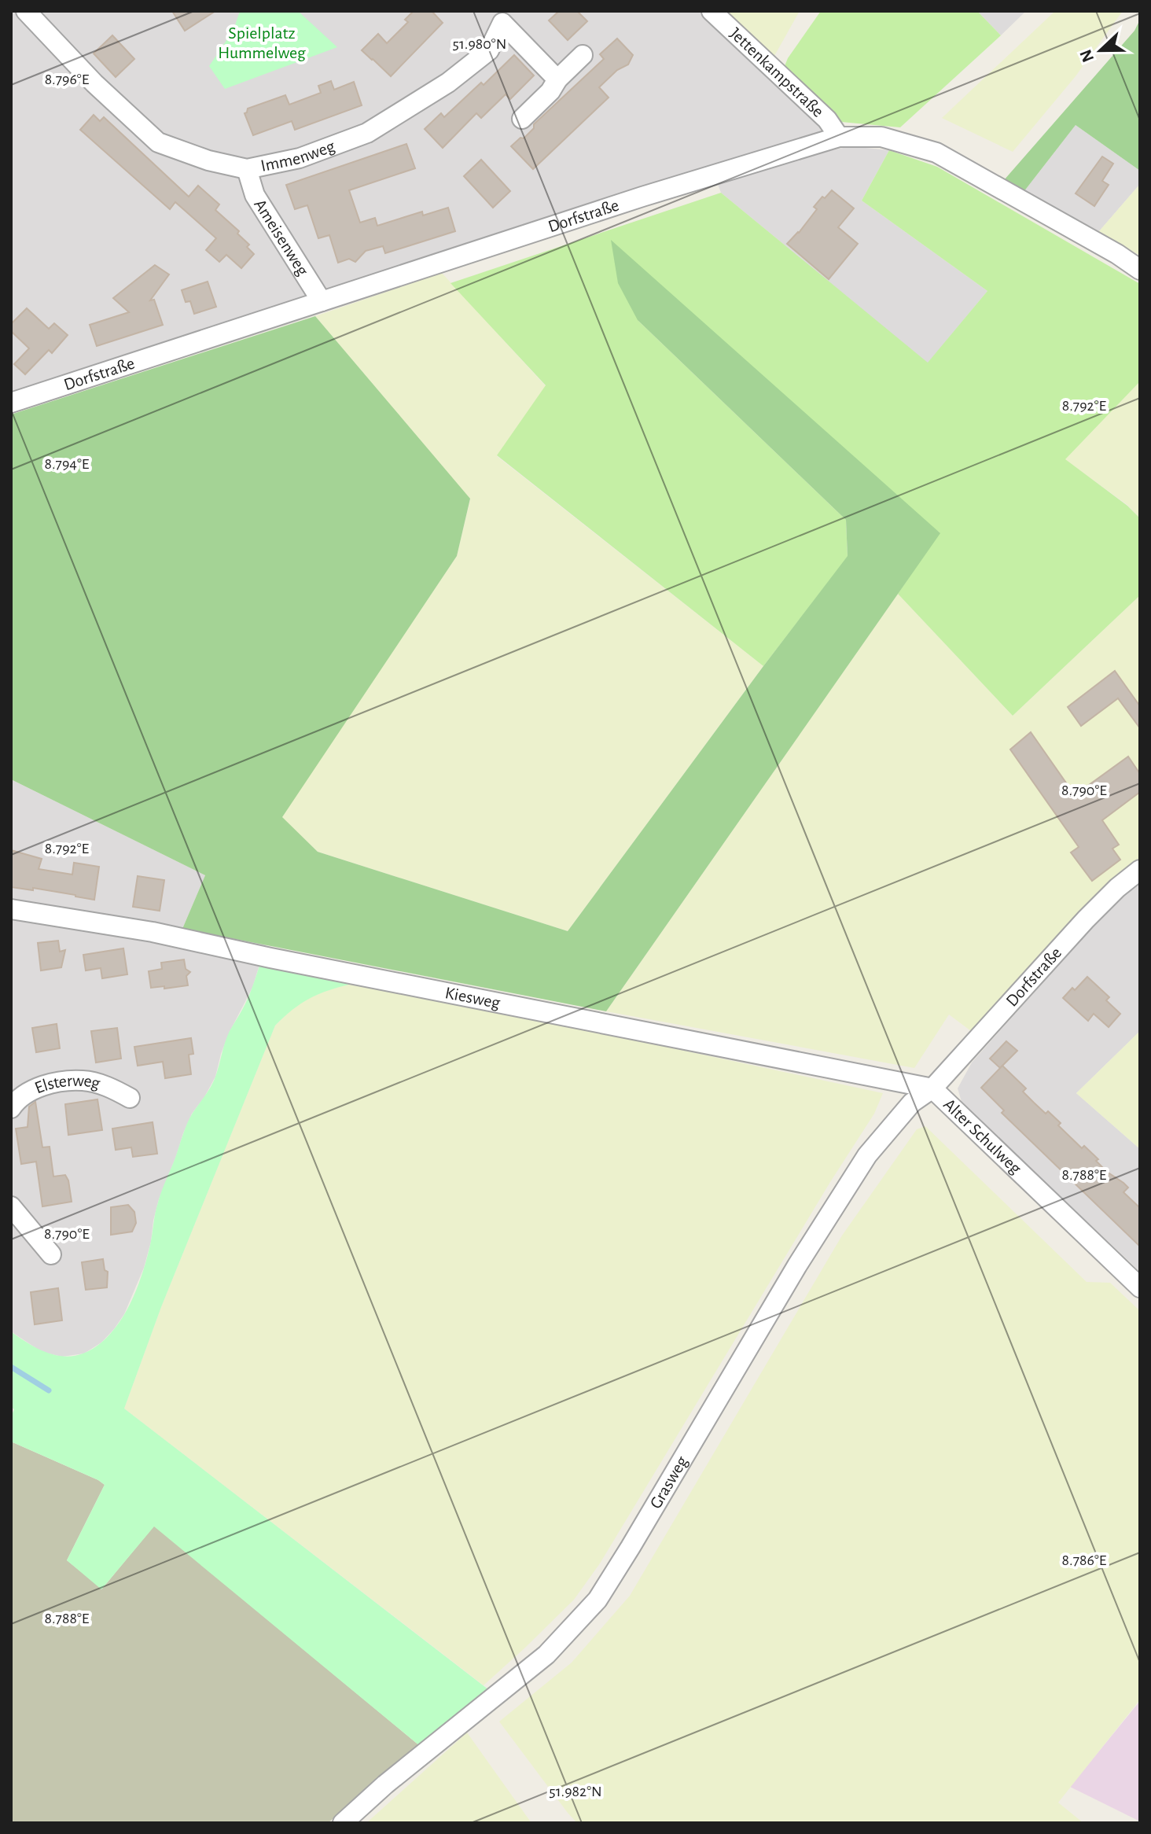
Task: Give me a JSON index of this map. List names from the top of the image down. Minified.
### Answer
{"streets":{"street":["Jettenkampstraße","Immenweg","Dorfstraße","Ameisenweg","Kiesweg","Elsterweg","Alter Schulweg","Grasweg"]},"crossings":[["Jettenkampstraße","Dorfstraße"],["Immenweg","Ameisenweg"],["Dorfstraße","Ameisenweg"],["Dorfstraße","Kiesweg"],["Dorfstraße","Alter Schulweg"],["Dorfstraße","Grasweg"],["Kiesweg","Alter Schulweg"],["Kiesweg","Grasweg"],["Alter Schulweg","Grasweg"]],"parks":["Spielplatz Hummelweg"],"north":"left","coordinates":["51.980°N","8.796°E","8.792°E","8.794°E","8.790°E","8.788°E","8.786°E","51.982°N"]}
